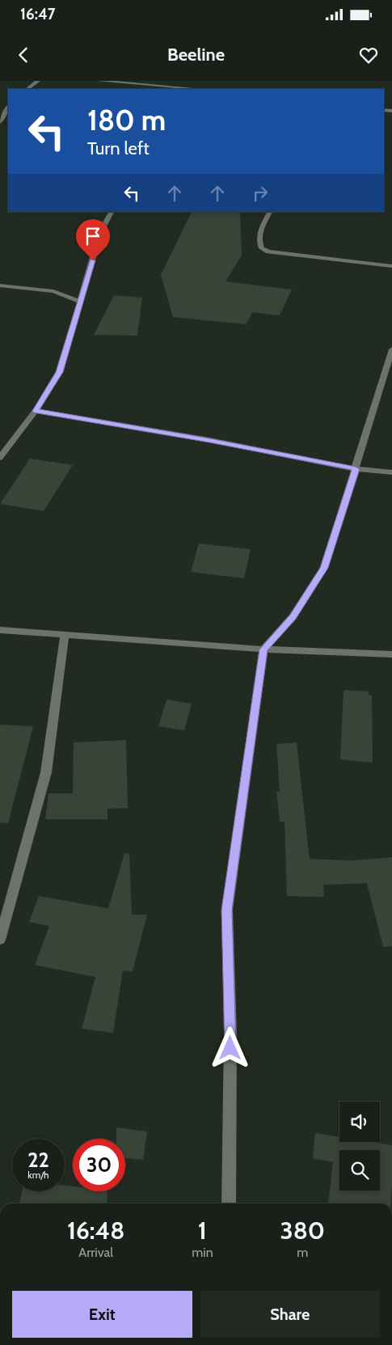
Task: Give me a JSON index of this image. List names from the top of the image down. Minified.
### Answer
{"page":{"status":"16:47","header":"Beeline","turn":["180 m","Turn left"],"speed":"22 km/h","limit":"30","eta":["16:48","Arrival","1","min","380","m"],"buttons":["Exit","Share"]}}
